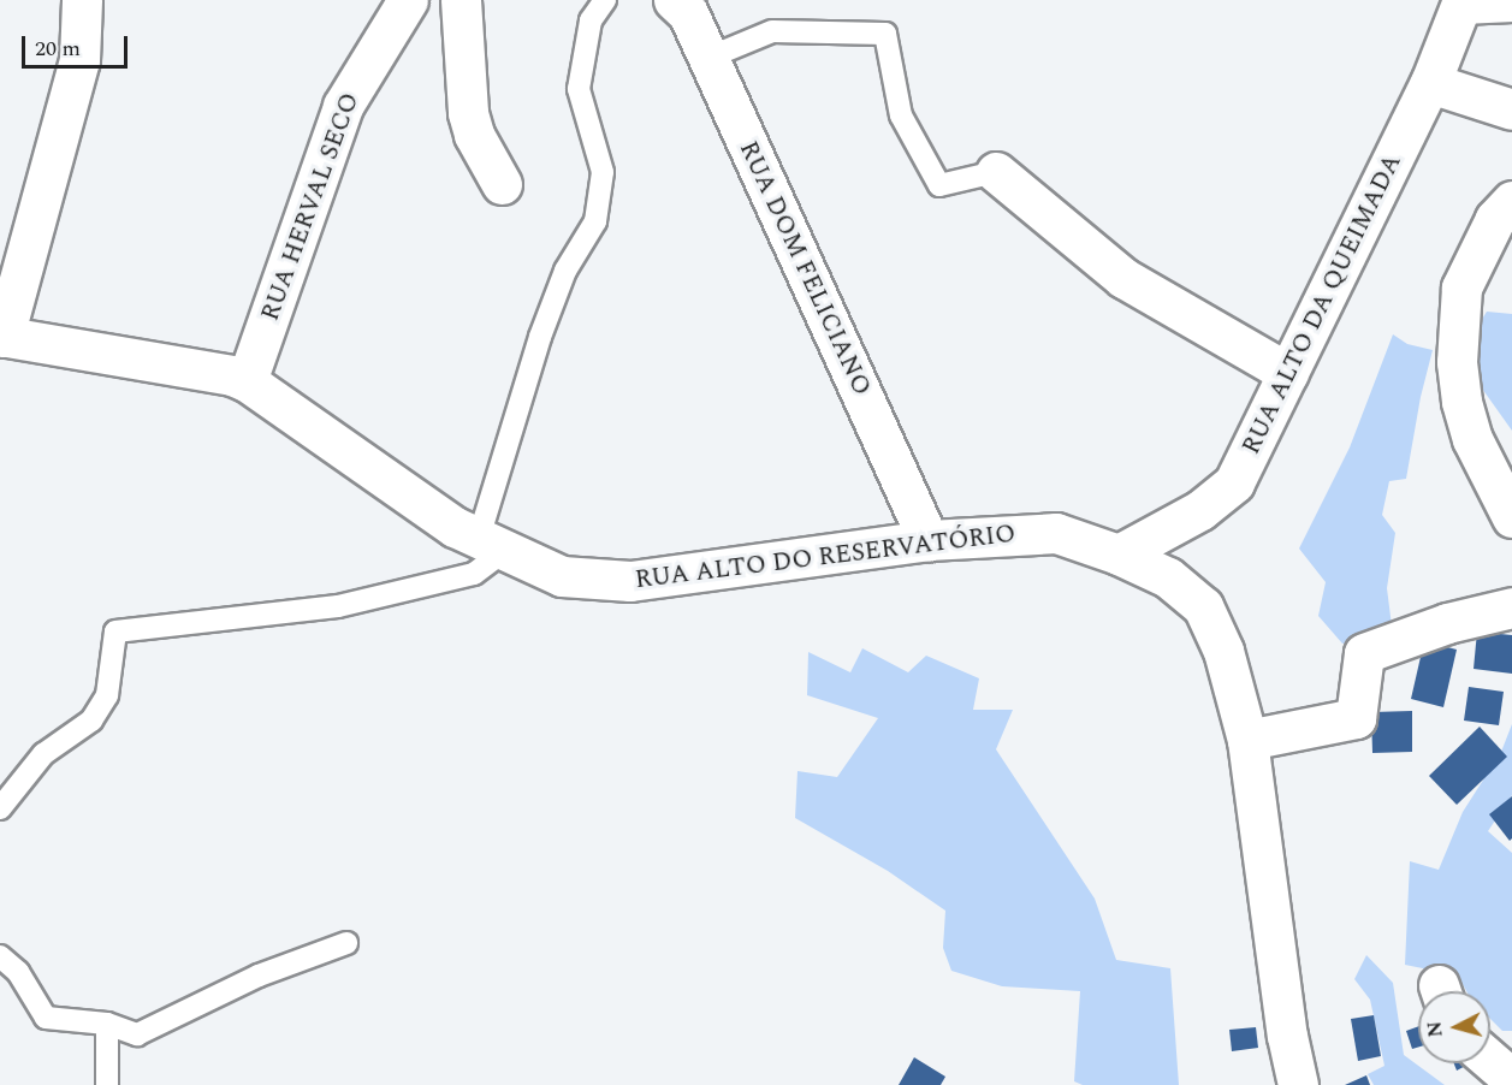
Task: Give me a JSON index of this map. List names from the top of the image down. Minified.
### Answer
{"streets":{"street":["RUA HERVAL SECO","RUA DOM FELICIANO","RUA ALTO DA QUEIMADA","RUA ALTO DO RESERVATÓRIO"]},"crossings":[["RUA HERVAL SECO","RUA ALTO DO RESERVATÓRIO"],["RUA DOM FELICIANO","RUA ALTO DO RESERVATÓRIO"],["RUA ALTO DA QUEIMADA","RUA ALTO DO RESERVATÓRIO"]],"scale_bar":"20 m","north":"left"}
